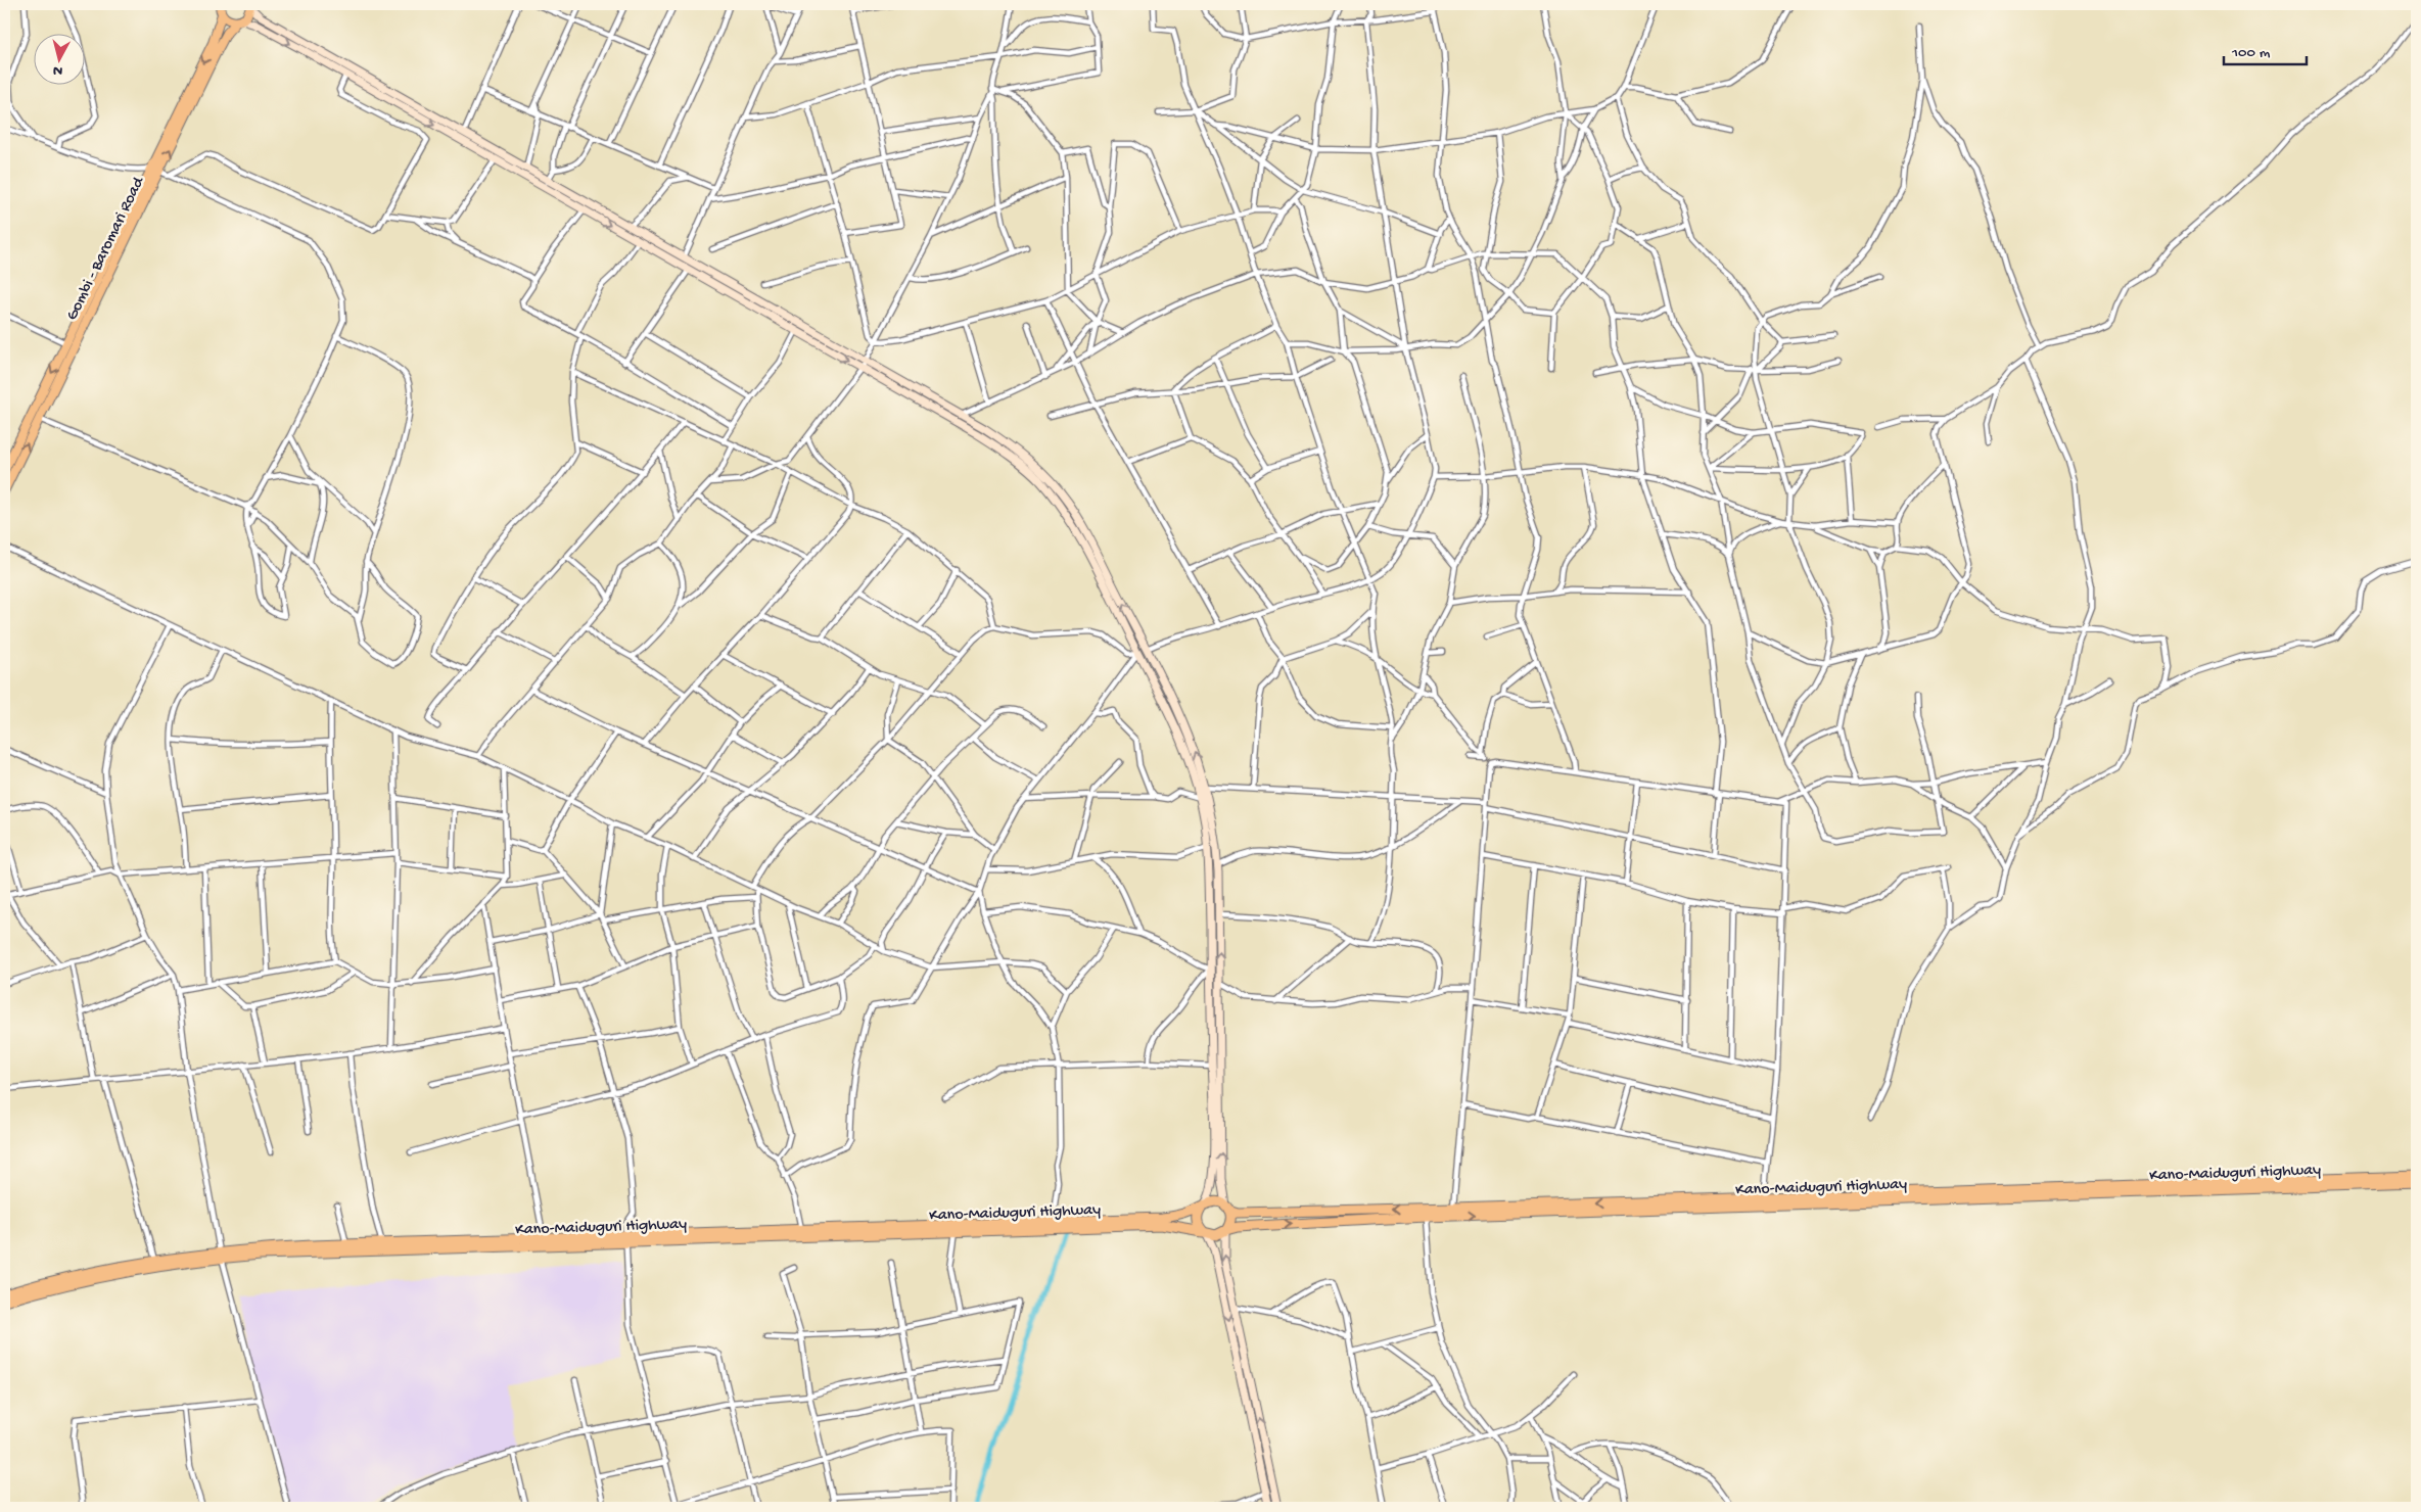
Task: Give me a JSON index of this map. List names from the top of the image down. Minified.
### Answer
{"streets":{"highway":["Kano-Maiduguri Highway"],"main road":["Gombi - Baromari Road"]},"scale_bar":"100 m","north":"bottom"}
